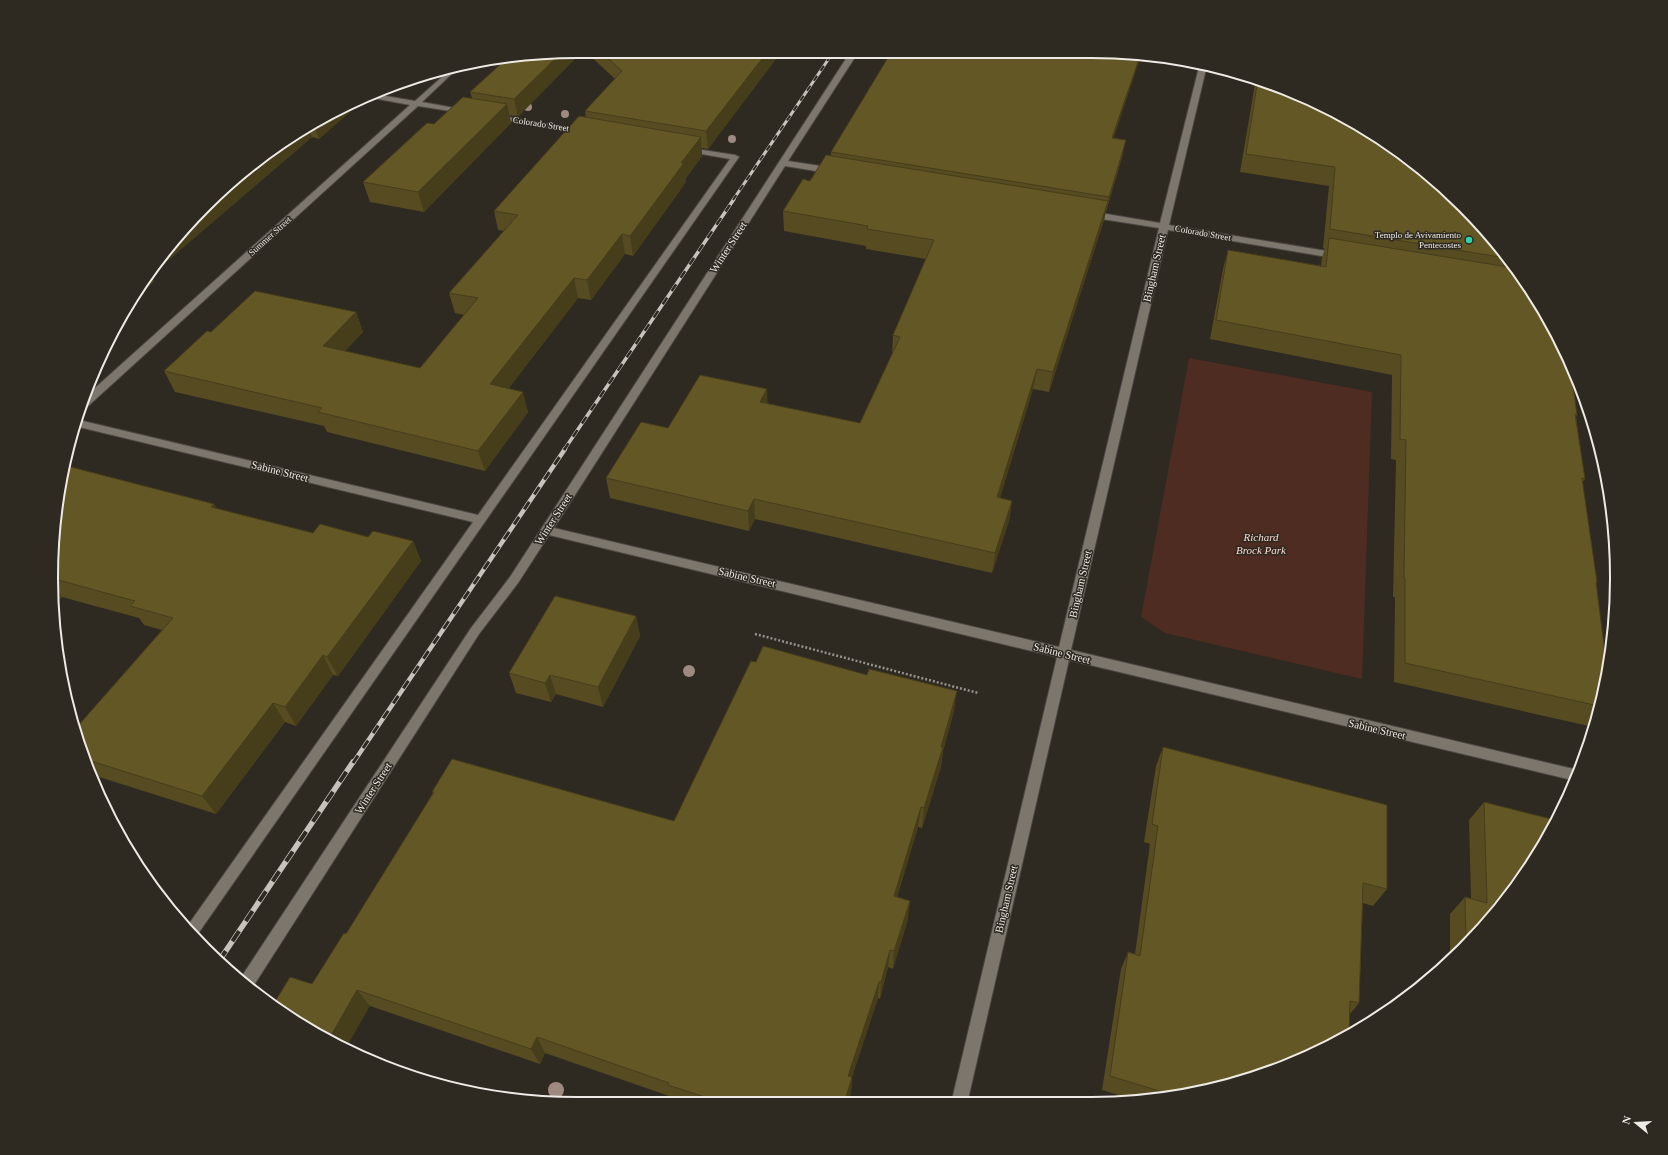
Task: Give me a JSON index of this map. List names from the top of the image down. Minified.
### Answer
{"streets":{"street":["Colorado Street","Summer Street","Winter Street","Bingham Street","Sabine Street"]},"crossings":[["Colorado Street","Summer Street"],["Colorado Street","Bingham Street"],["Winter Street","Sabine Street"],["Bingham Street","Sabine Street"]],"parks":["Richard Brock Park"],"places":["Templo de Avivamiento Pentecostes"],"north":"left"}
